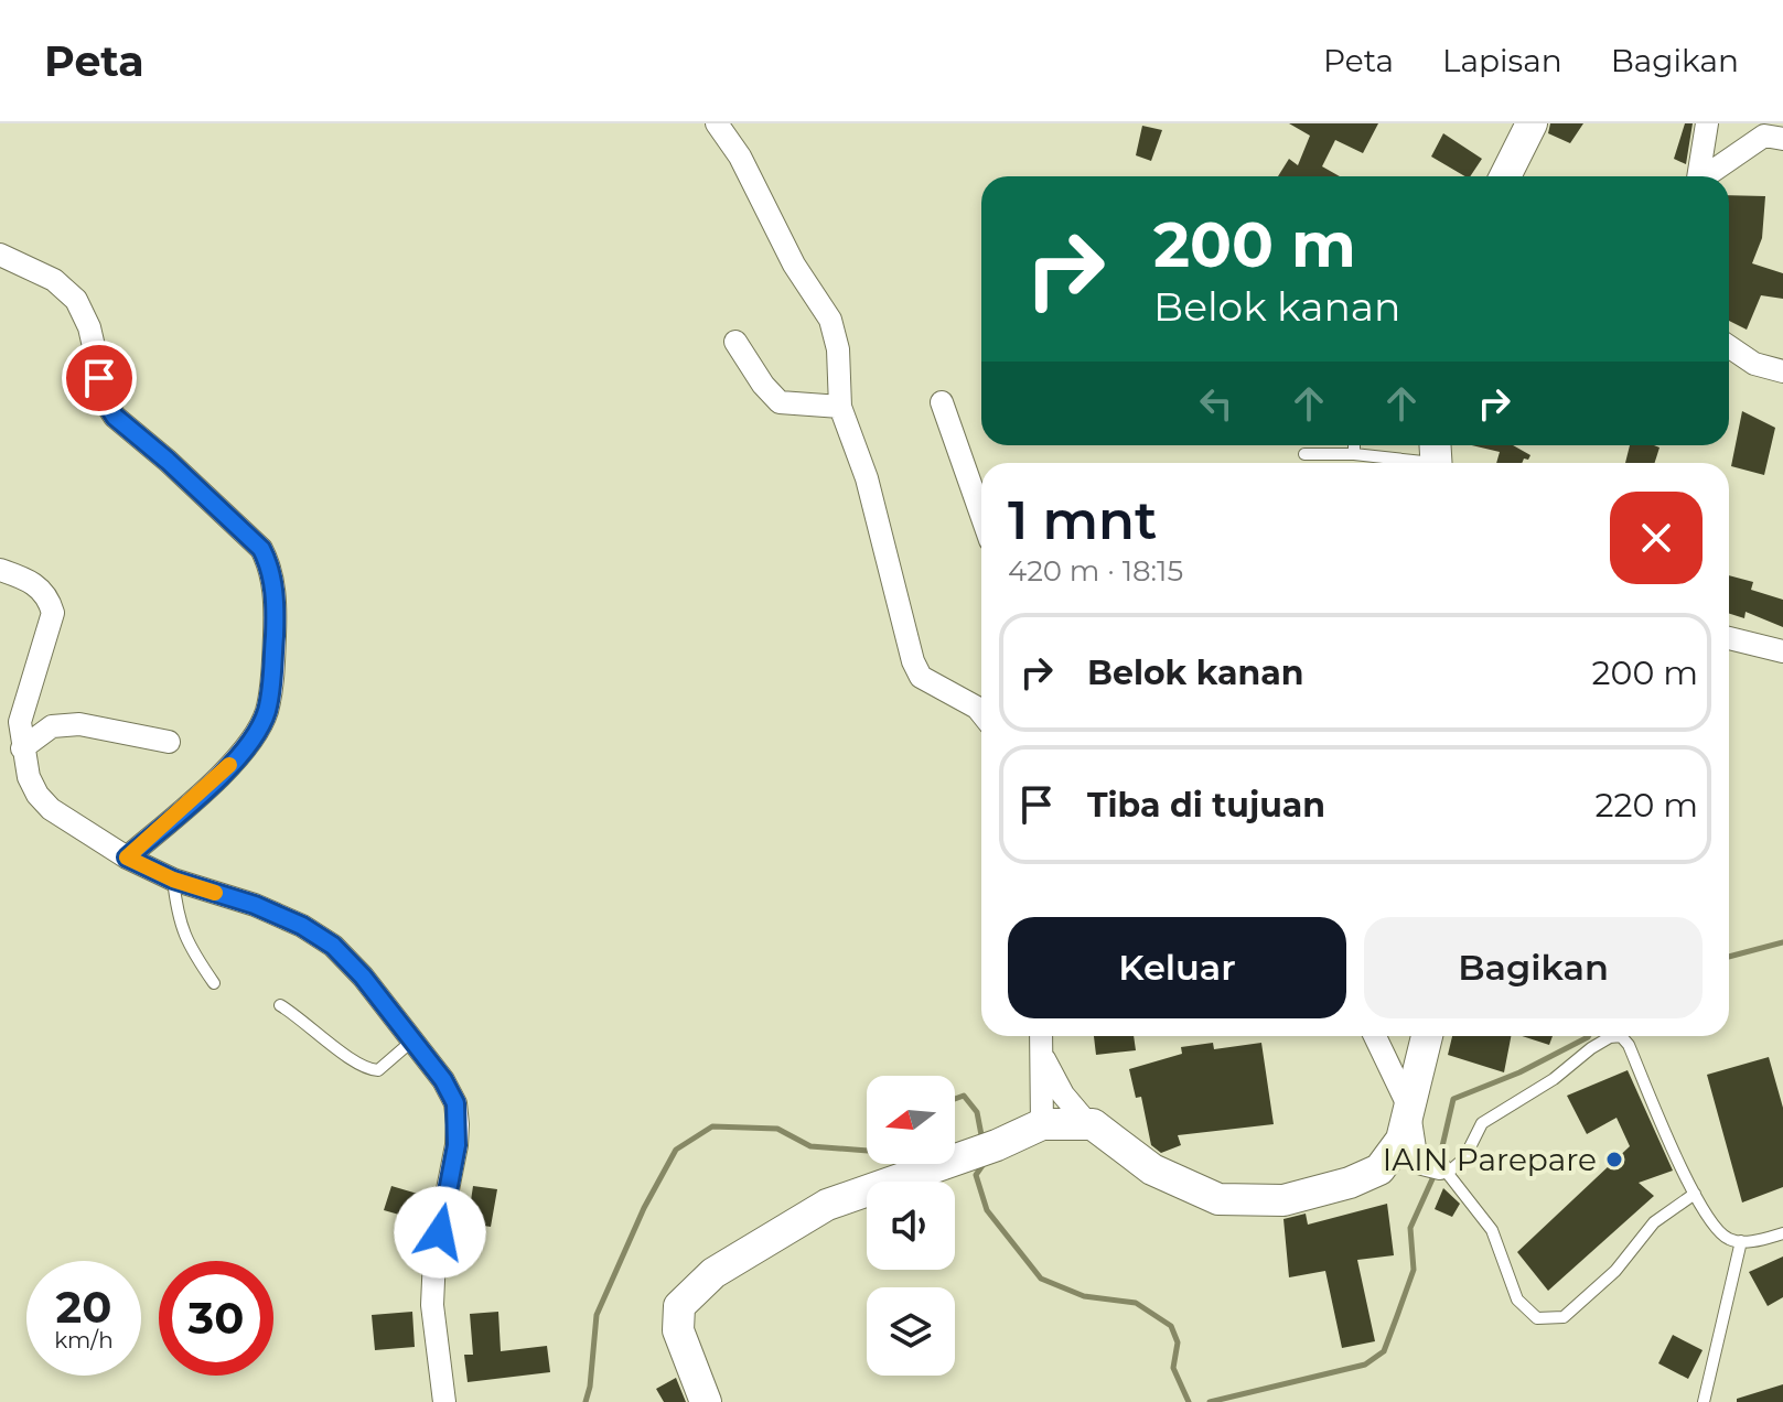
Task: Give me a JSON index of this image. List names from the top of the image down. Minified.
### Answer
{"places":["IAIN Parepare"],"north":"left","page":{"header":"Peta","nav":["Peta","Lapisan","Bagikan"],"turn":["200 m","Belok kanan"],"heading":["1 mnt","420 m · 18:15"],"list":[{"name":"Belok kanan","value":"200 m"},{"name":"Tiba di tujuan","value":"220 m"}],"buttons":["Keluar","Bagikan"],"speed":"20 km/h","limit":"30"}}
